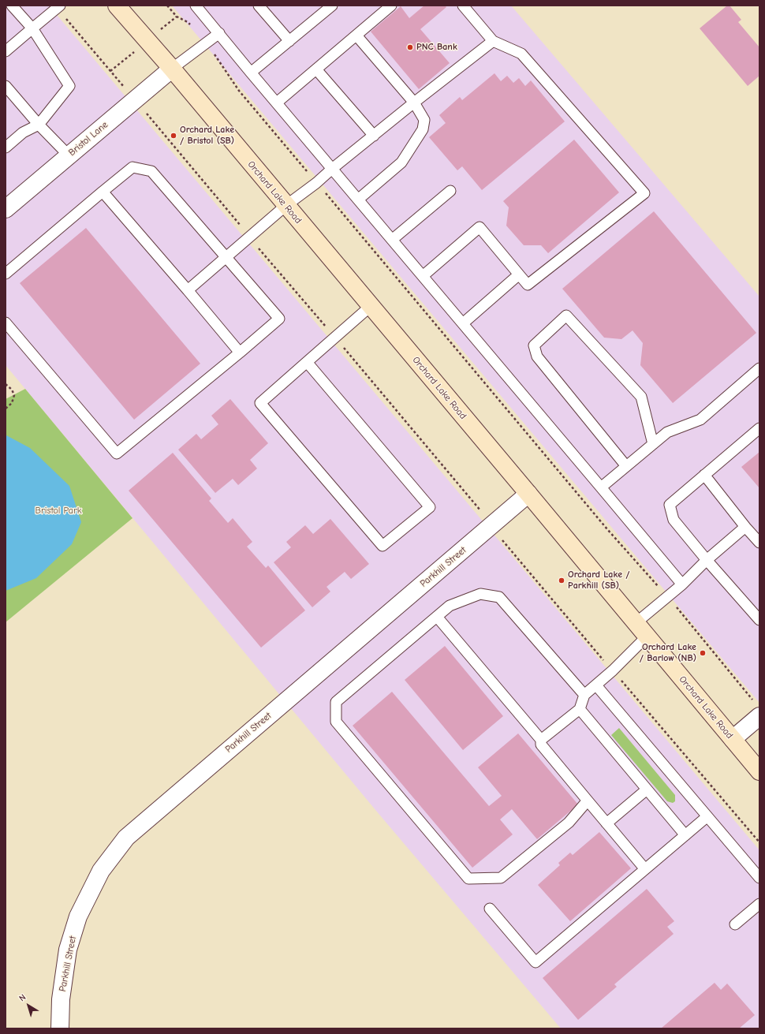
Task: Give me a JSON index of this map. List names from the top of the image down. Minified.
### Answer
{"streets":{"main road":["Orchard Lake Road"],"street":["Bristol Lane","Parkhill Street"]},"crossings":[["Bristol Lane","Orchard Lake Road"],["Orchard Lake Road","Parkhill Street"]],"parks":["Bristol Park"],"places":["PNC Bank","Orchard Lake / Bristol (SB)","Orchard Lake / Parkhill (SB)","Orchard Lake / Barlow (NB)"],"north":"top left"}
